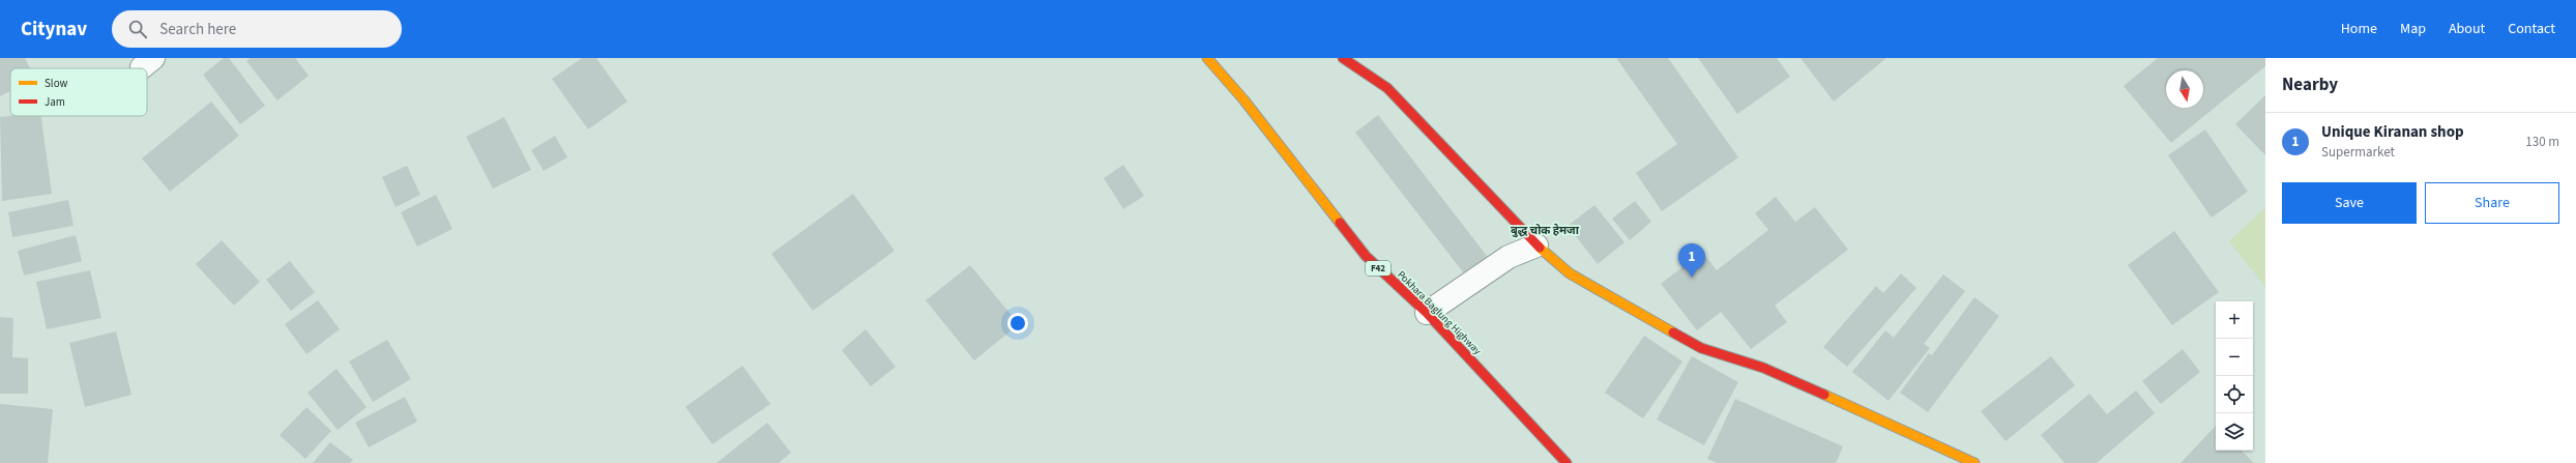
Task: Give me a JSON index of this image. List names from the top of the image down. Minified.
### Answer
{"streets":{"main road":["F42","Pokhara Baglung Highway"]},"districts":["बुद्ध चोक हेमजा"],"legend":["Slow","Jam"],"north":"bottom","page":{"header":"Citynav","search":"Search here","nav":["Home","Map","About","Contact"],"heading":"Nearby","list":[{"mark":"1","name":"Unique Kiranan shop","note":"Supermarket","value":"130 m"}],"buttons":["Save","Share"],"pins":"1","map_buttons":["+","−"]}}
